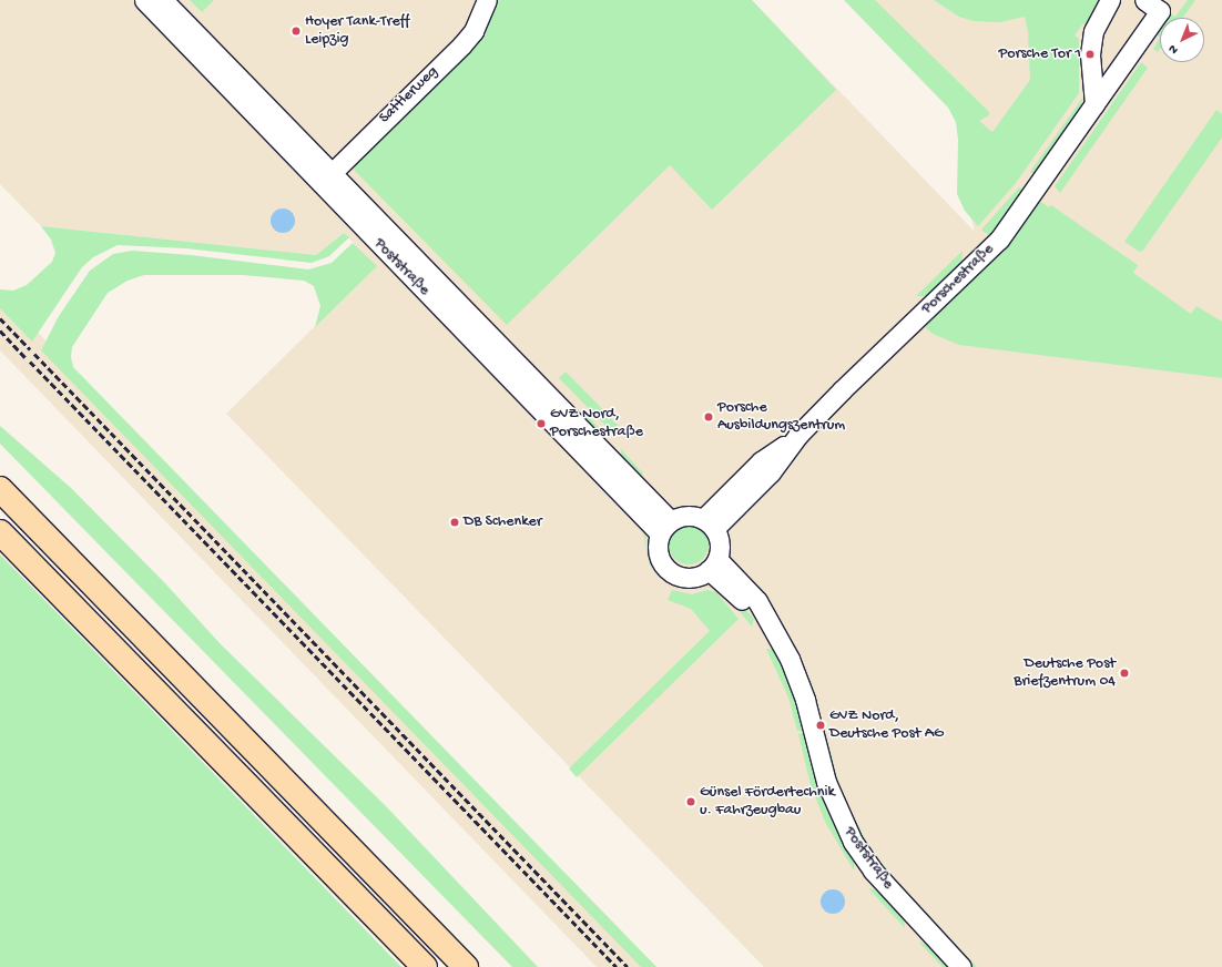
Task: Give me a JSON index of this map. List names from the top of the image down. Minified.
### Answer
{"streets":{"street":["Sattlerweg","Poststraße","Porschestraße"]},"crossings":[["Sattlerweg","Poststraße"],["Poststraße","Porschestraße"]],"places":["Hoyer Tank-Treff Leipzig","Porsche Tor 1","Porsche Ausbildungszentrum","GVZ Nord, Porschestraße","DB Schenker","Deutsche Post Briefzentrum 04","GVZ Nord, Deutsche Post AG","Günsel Fördertechnik u. Fahrzeugbau"],"north":"bottom left"}
